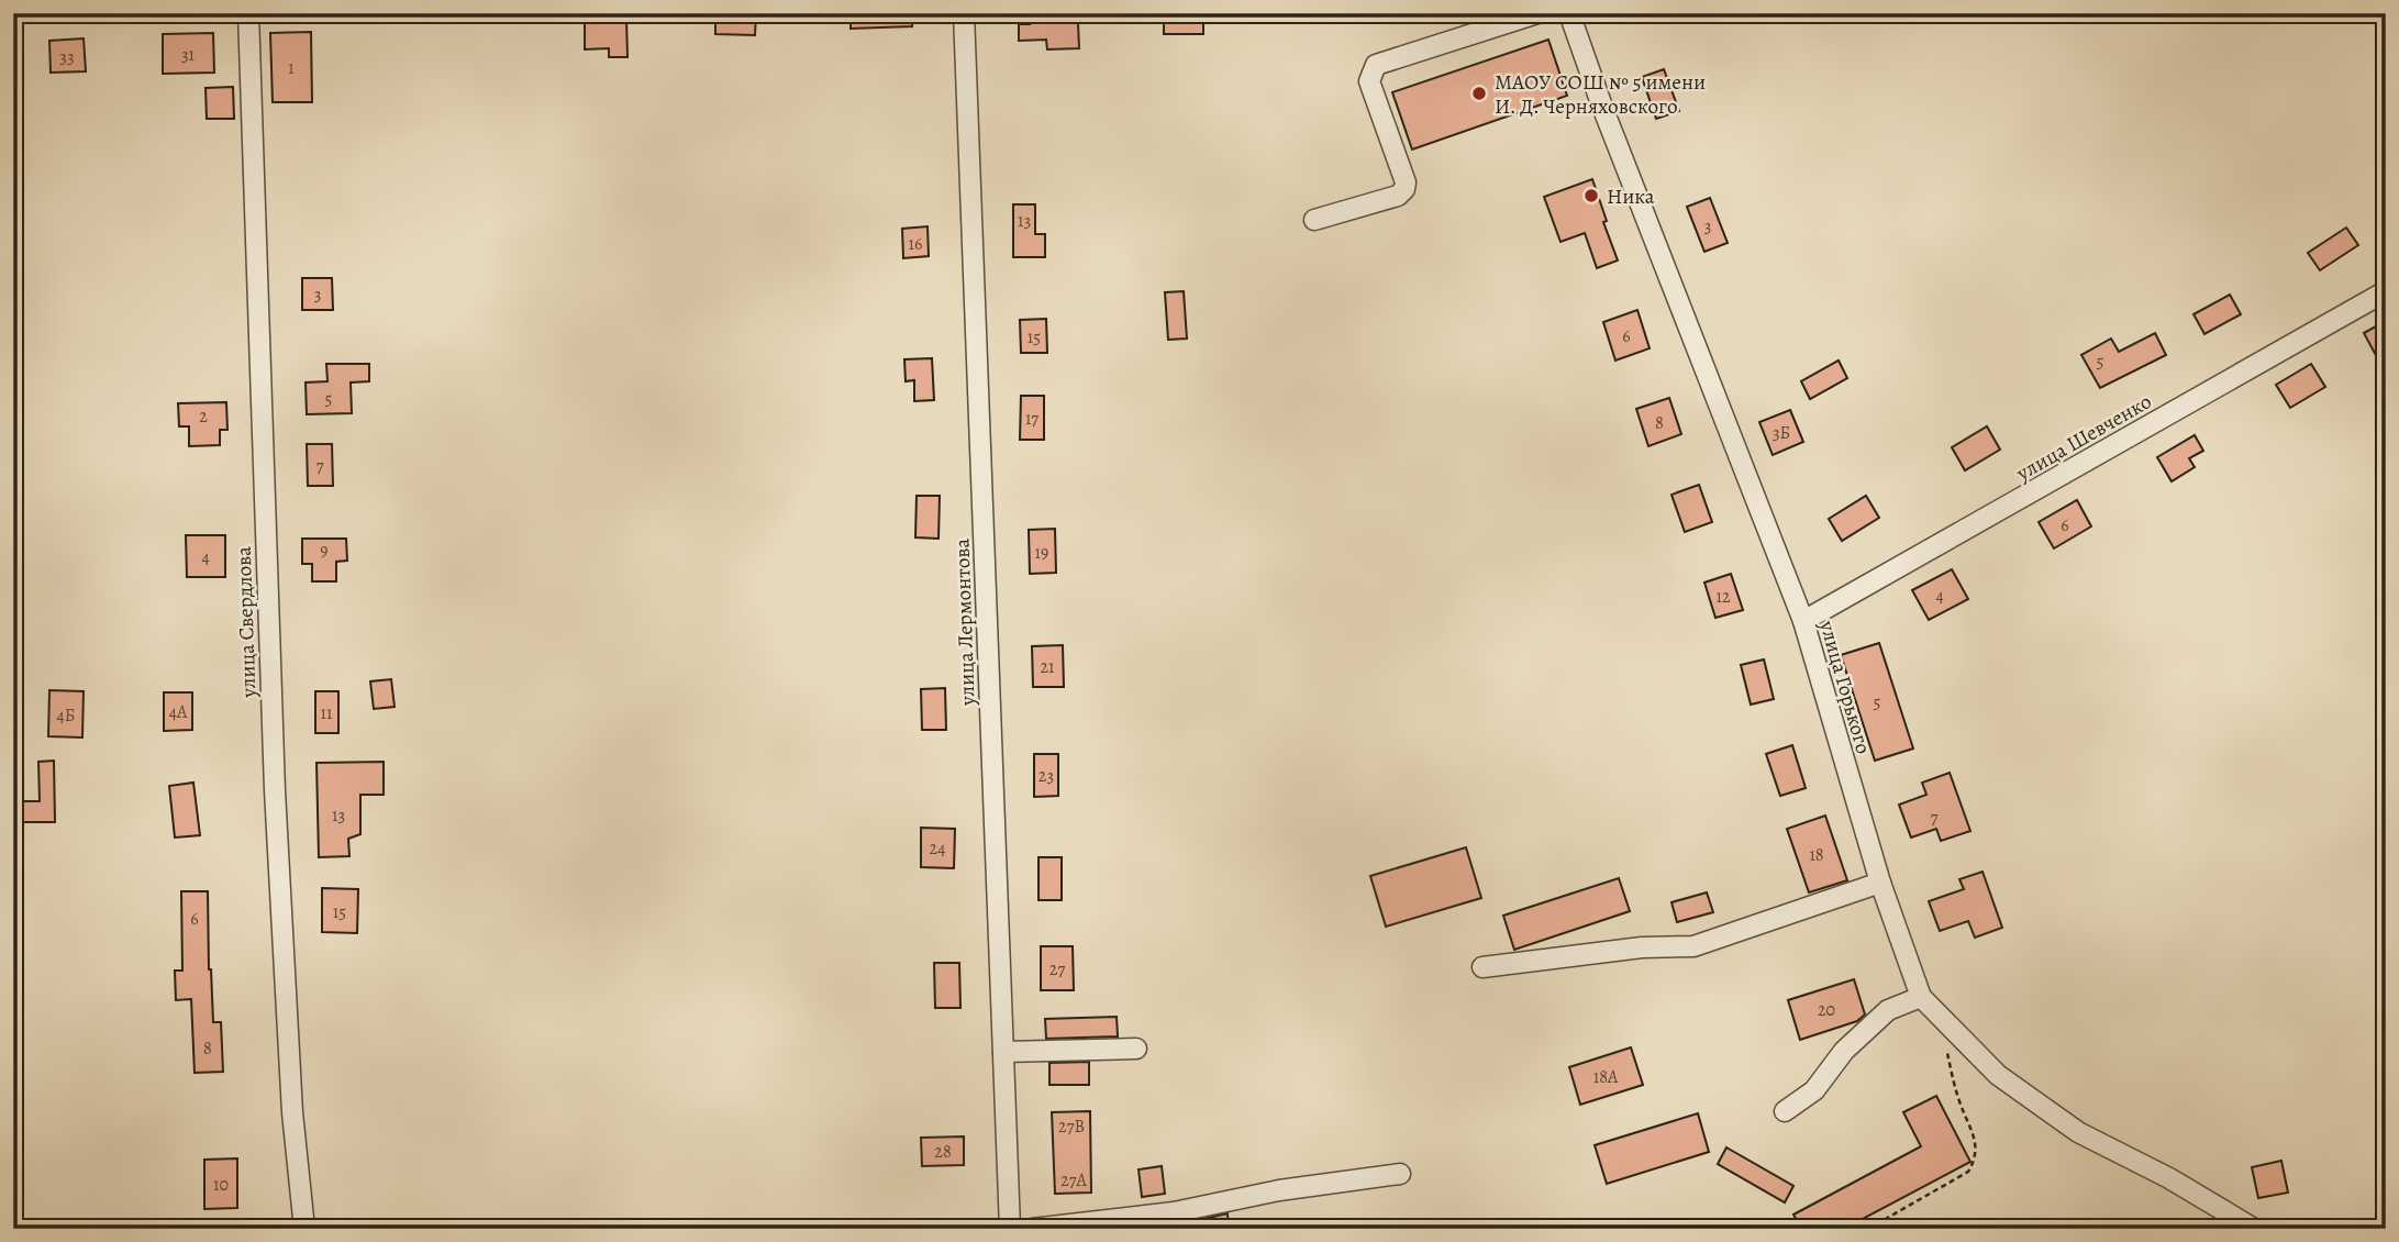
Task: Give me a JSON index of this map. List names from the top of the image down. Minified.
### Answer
{"streets":{"street":["улица Шевченко","улица Свердлова","улица Лермонтова","улица Горького"]},"crossings":[["улица Шевченко","улица Горького"]],"places":["МАОУ СОШ № 5 имени И. Д. Черняховского","Ника"],"house_numbers":["31","33","1","13","3","16","3","6","15","5","5","2","17","8","3Б","7","6","9","19","4","4","12","21","5","4А","11","4Б","23","13","7","24","18","15","6","27","20","8","18А","27В","28","27А","10"]}
